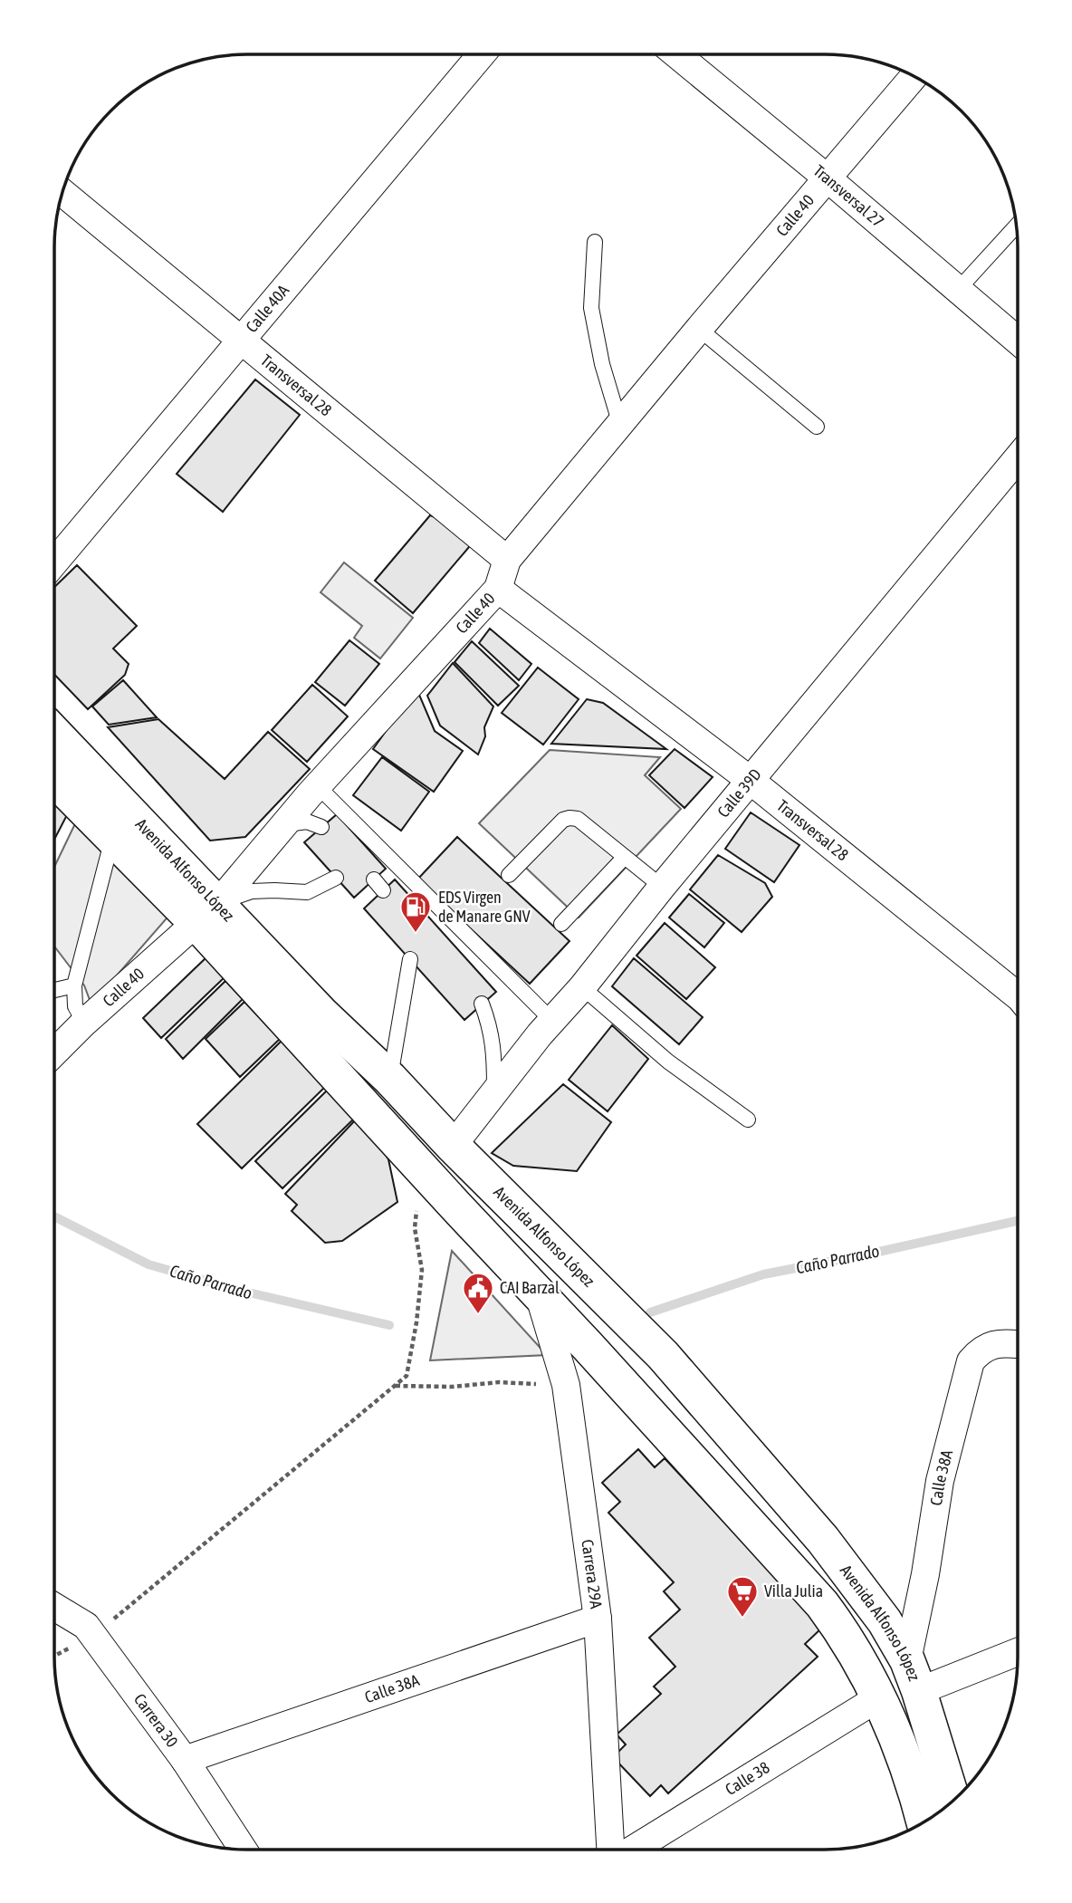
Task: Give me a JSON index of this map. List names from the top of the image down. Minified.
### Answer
{"streets":{"street":["Transversal 27","Calle 40","Calle 40A","Transversal 28","Calle 39D","Avenida Alfonso López","Calle 38A","Carrera 29A","Carrera 30","Calle 38"]},"crossings":[["Transversal 27","Calle 40"],["Calle 40","Transversal 28"],["Calle 40","Avenida Alfonso López"],["Calle 40A","Transversal 28"],["Transversal 28","Calle 39D"],["Calle 39D","Avenida Alfonso López"],["Avenida Alfonso López","Calle 38A"],["Avenida Alfonso López","Carrera 29A"],["Avenida Alfonso López","Calle 38"],["Calle 38A","Carrera 29A"],["Calle 38A","Carrera 30"]],"water":["Caño Parrado"],"places":{"fuel station":["EDS Virgen de Manare GNV"],"public building":["CAI Barzal"],"supermarket":["Villa Julia"]}}
